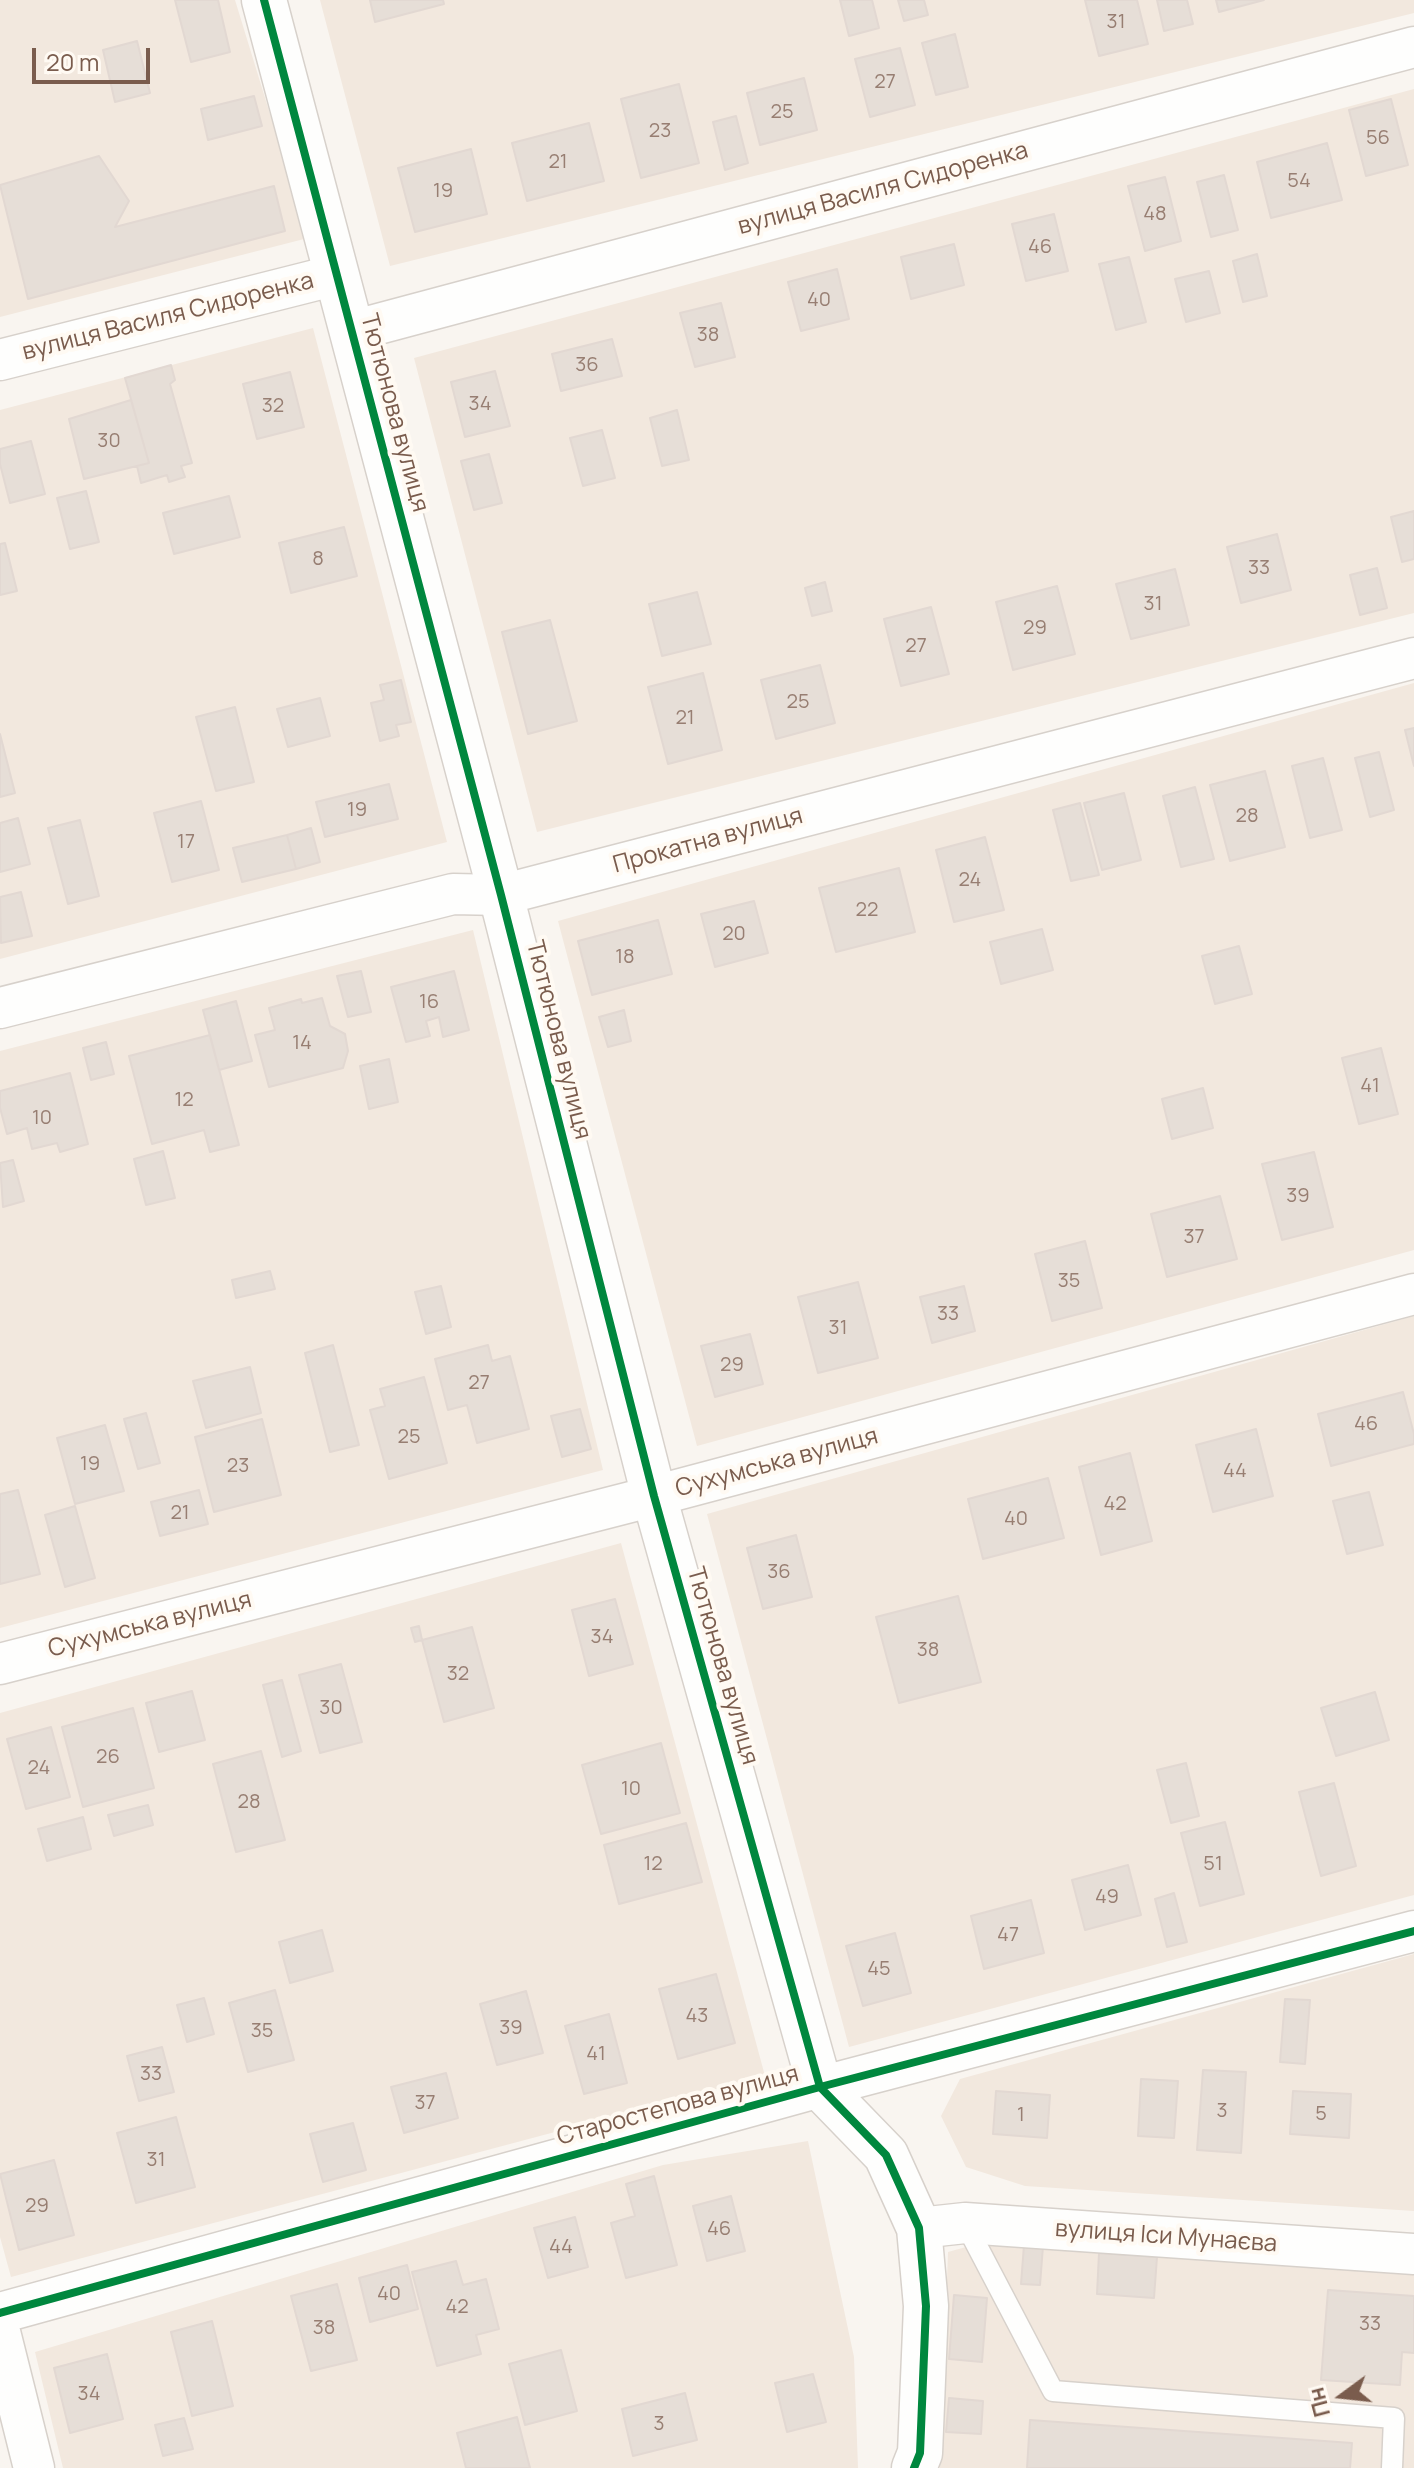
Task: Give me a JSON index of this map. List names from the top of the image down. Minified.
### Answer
{"streets":{"street":["вулиця Василя Сидоренка","Тютюнова вулиця","Прокатна вулиця","Сухумська вулиця","Старостепова вулиця","вулиця Іси Мунаєва"]},"crossings":[["вулиця Василя Сидоренка","Тютюнова вулиця"],["Тютюнова вулиця","Прокатна вулиця"],["Тютюнова вулиця","Сухумська вулиця"],["Тютюнова вулиця","Старостепова вулиця"]],"house_numbers":["31","27","25","23","56","21","54","19","48","46","40","38","36","34","32","30","8","33","31","29","27","25","21","19","28","17","24","22","20","18","16","14","41","12","10","39","37","35","33","31","29","27","46","25","19","23","44","42","21","40","36","34","38","32","30","26","24","10","28","12","51","49","47","45","43","39","35","41","33","37","3","5","1","31","29","46","44","40","42","33","38","34","3"],"scale_bar":"20 m","north":"left"}
